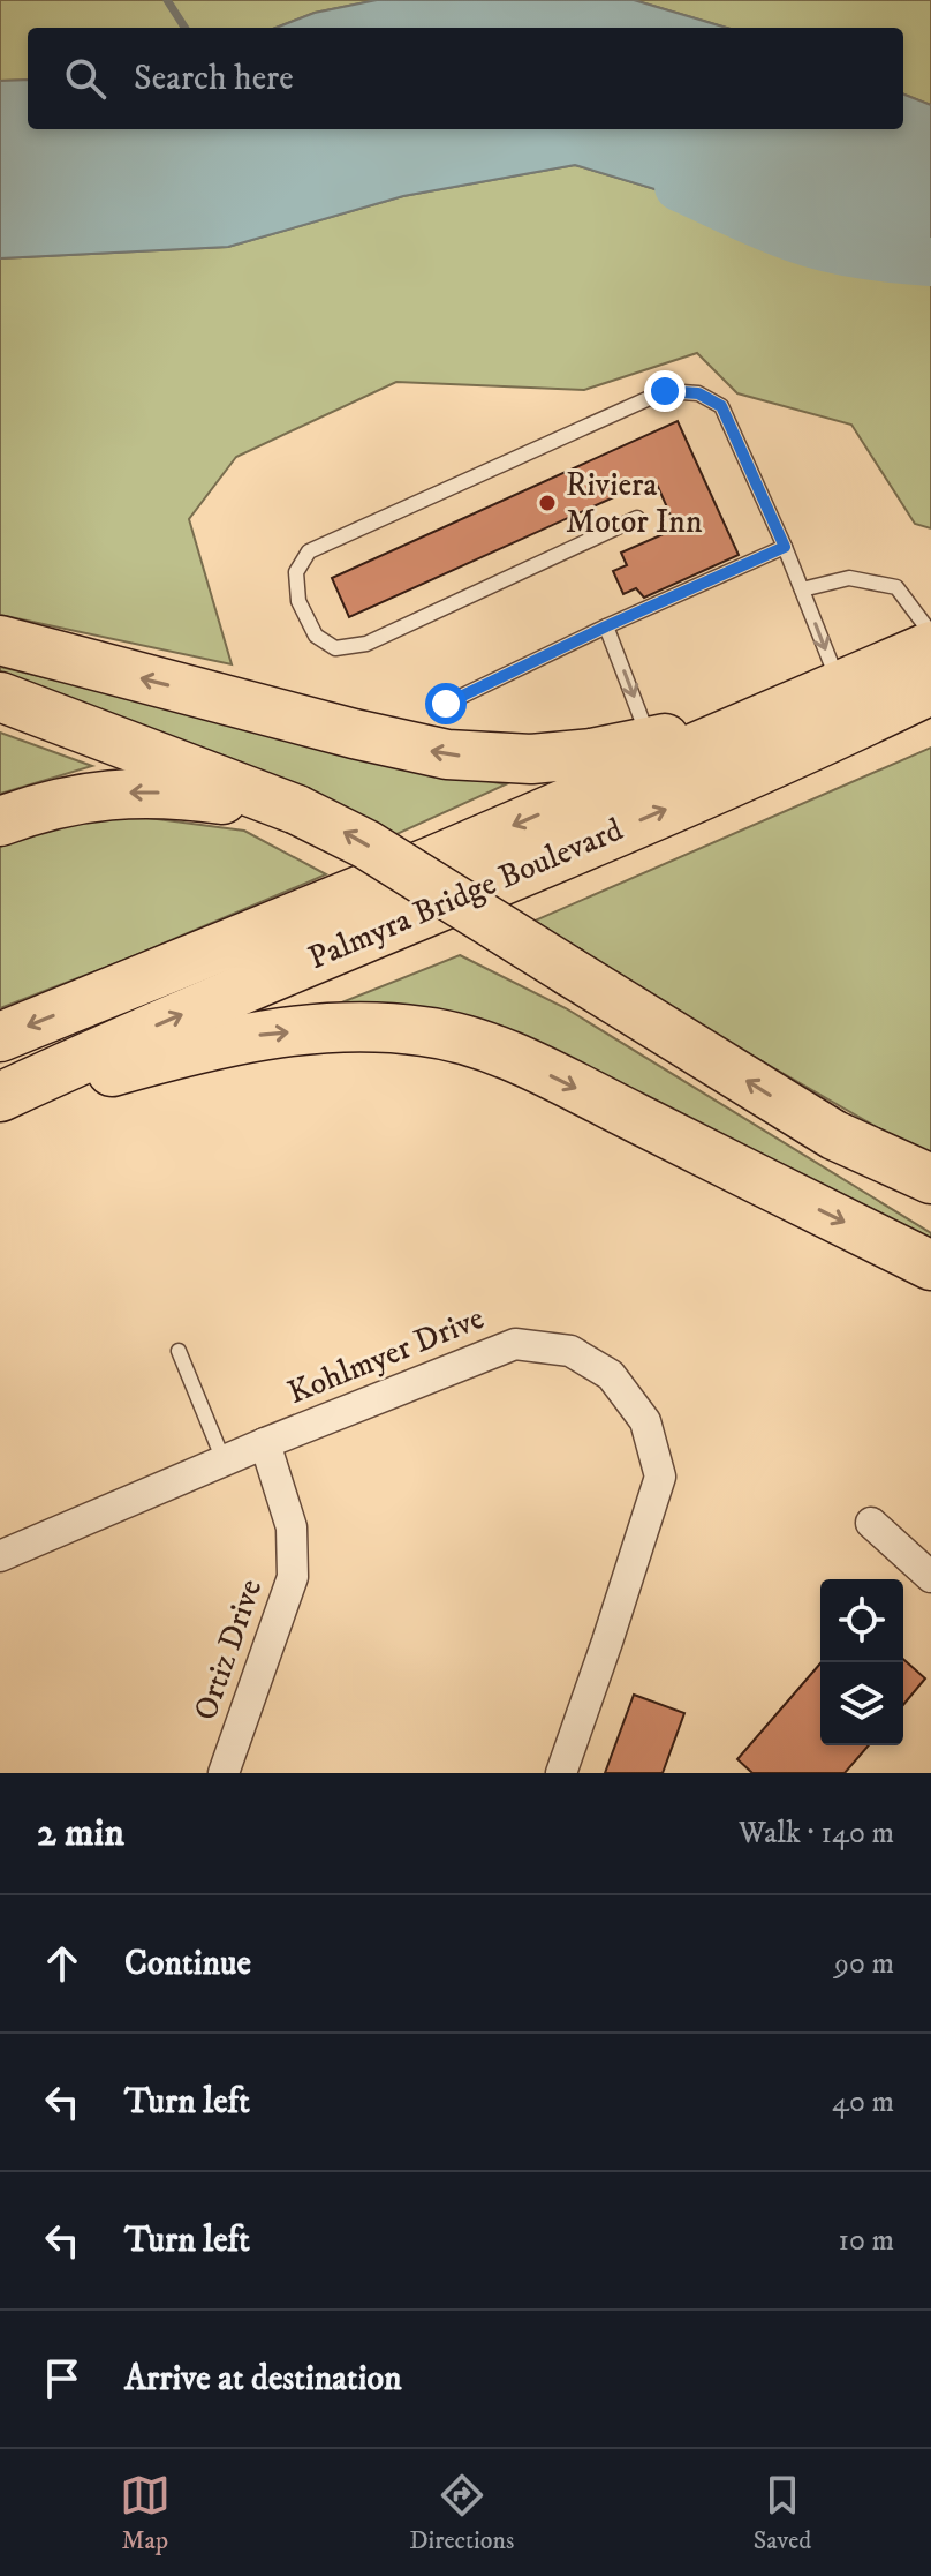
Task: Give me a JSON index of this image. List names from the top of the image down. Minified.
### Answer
{"streets":{"highway":["Palmyra Bridge Boulevard"],"street":["Kohlmyer Drive","Ortiz Drive"]},"crossings":[["Kohlmyer Drive","Ortiz Drive"]],"places":["Riviera Motor Inn"],"page":{"search":"Search here","heading":["2 min","Walk · 140 m"],"list":[["Continue","90 m"],["Turn left","40 m"],["Turn left","10 m"],"Arrive at destination"],"nav":["Map","Directions","Saved"]}}
